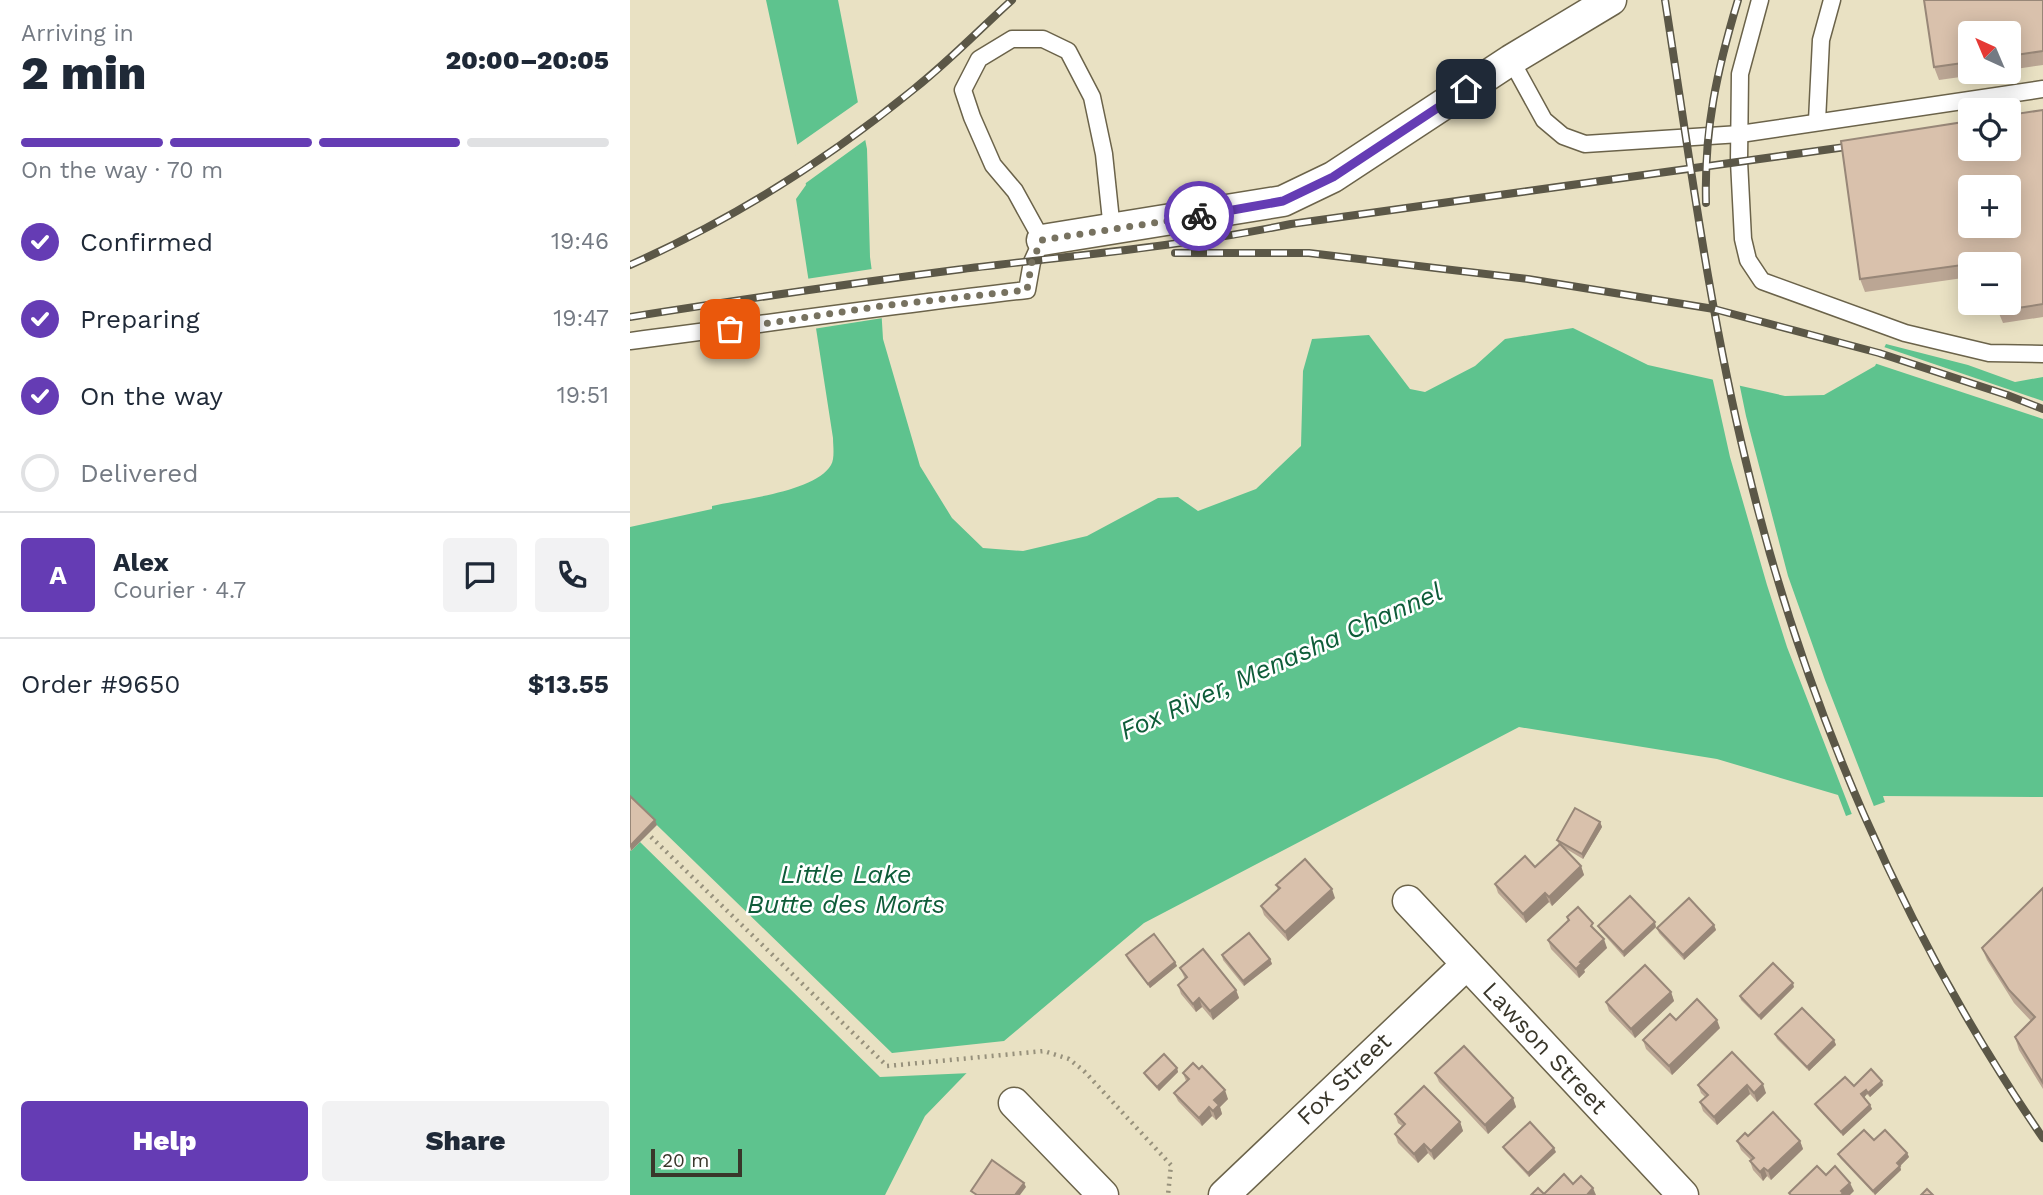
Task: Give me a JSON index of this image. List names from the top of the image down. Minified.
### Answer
{"streets":{"street":["Lawson Street","Fox Street"]},"crossings":[["Lawson Street","Fox Street"]],"water":["Fox River, Menasha Channel","Little Lake Butte des Morts"],"scale_bar":"20 m","north":"top left","page":{"heading":["2 min","Arriving in","20:00–20:05"],"panel":["Alex","Courier · 4.7","Order #9650","$13.55"],"map_buttons":["+","−"],"bar":"On the way · 70 m","list":[["Confirmed","19:46"],["Preparing","19:47"],["On the way","19:51"],"Delivered"],"round":"A","buttons":["Help","Share"],"scale":"20 m"}}
